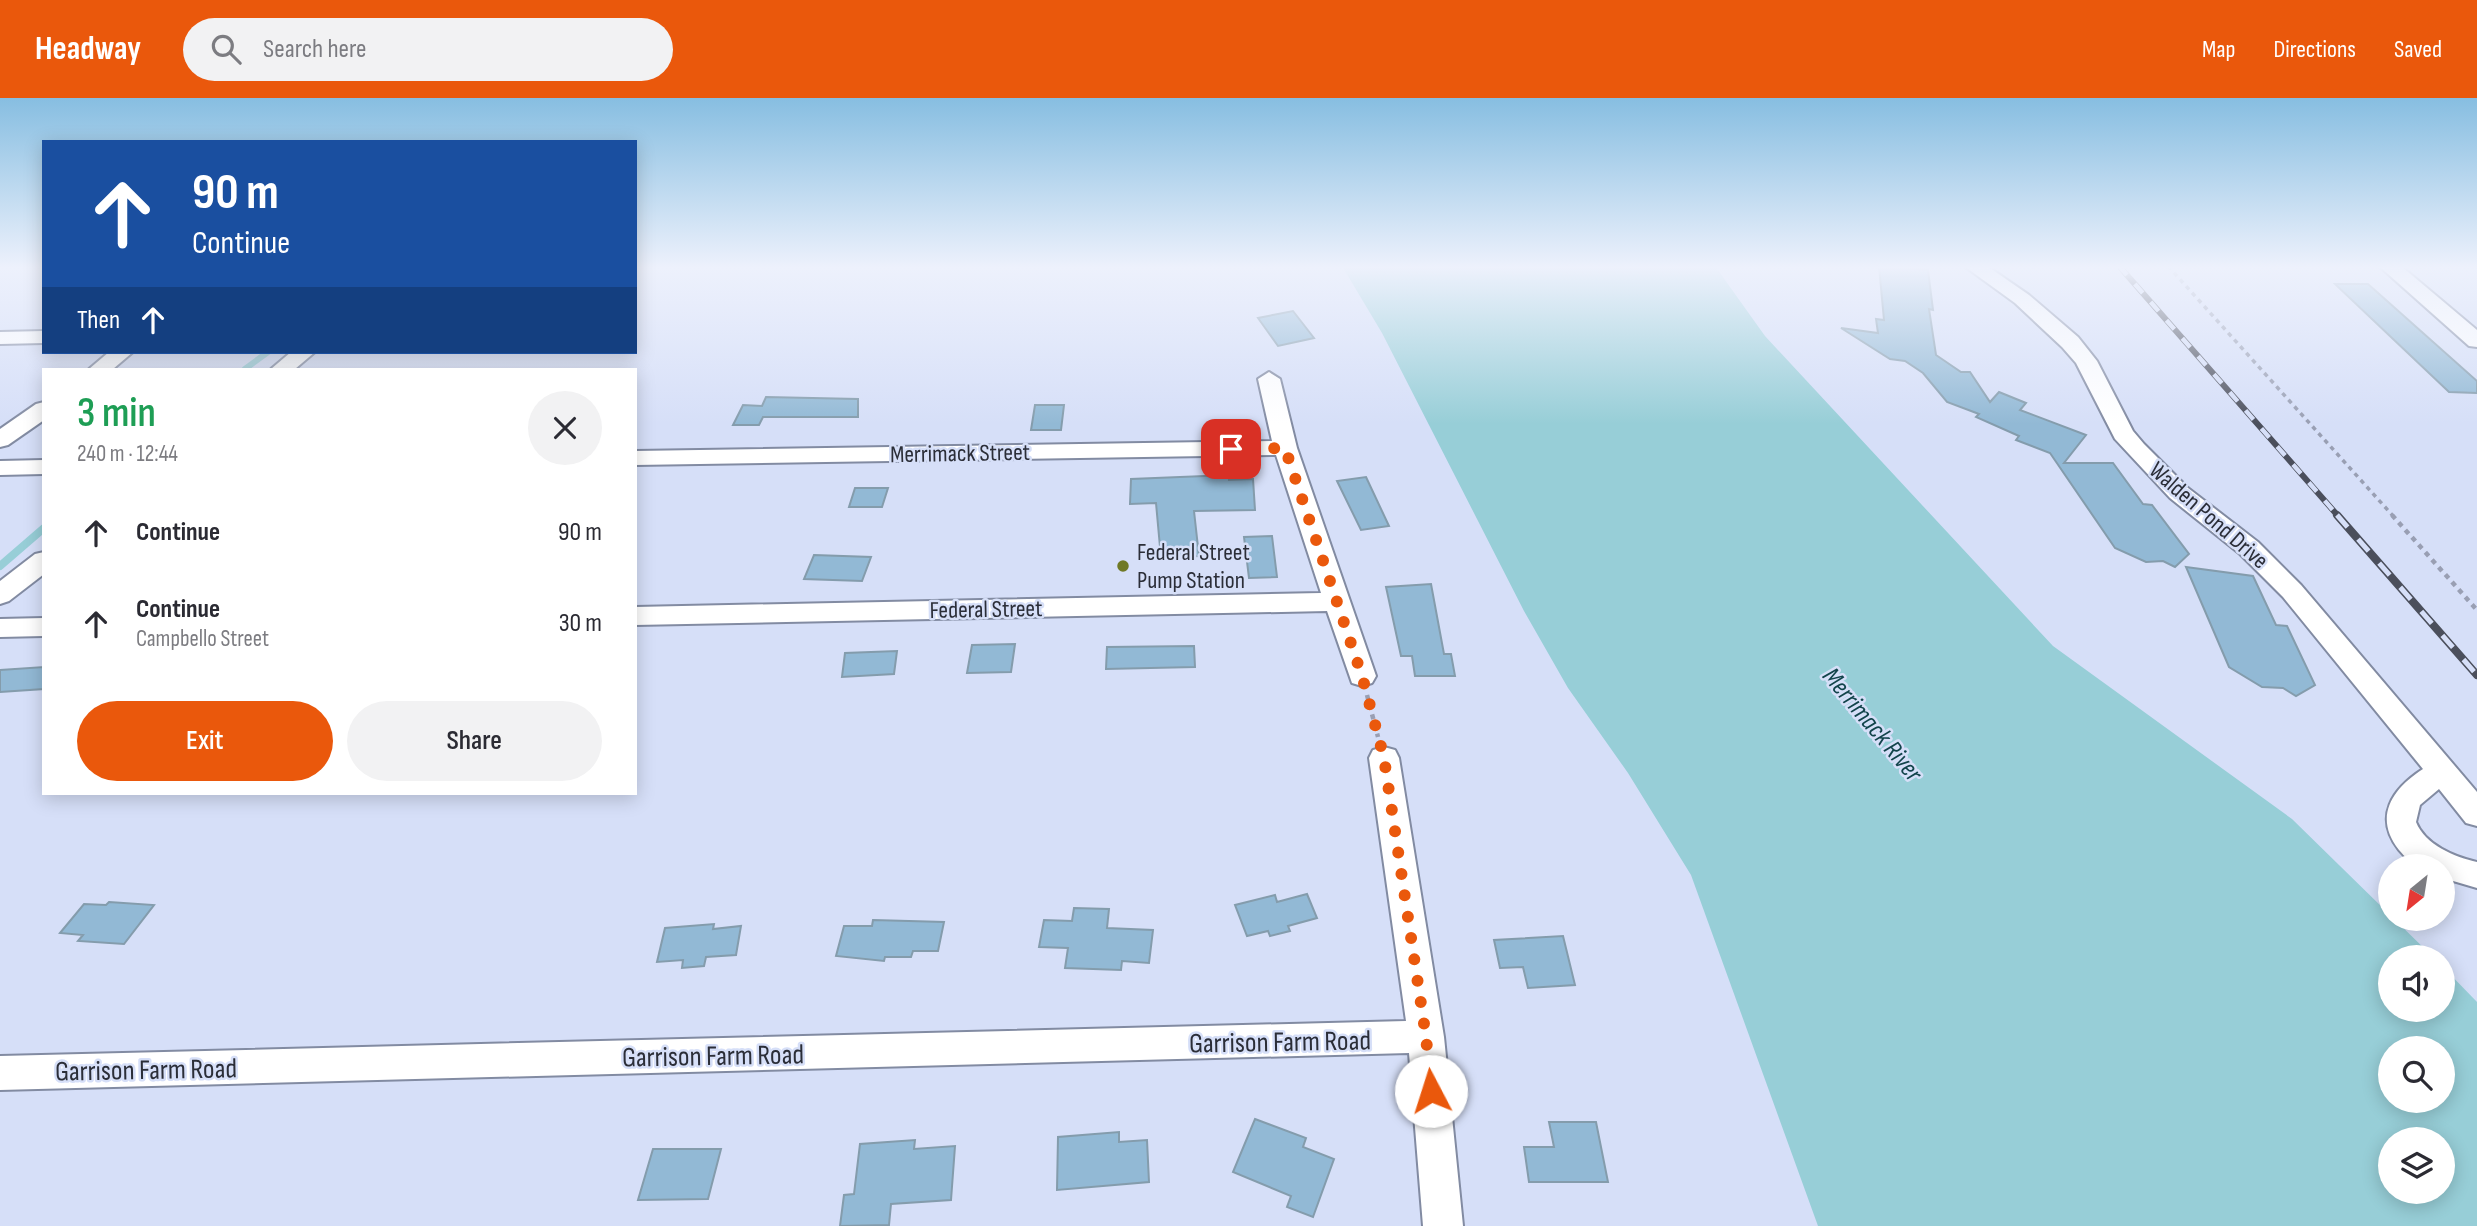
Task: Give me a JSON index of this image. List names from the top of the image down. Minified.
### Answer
{"streets":{"street":["Merrimack Street","Walden Pond Drive","Federal Street","Garrison Farm Road"]},"water":["Merrimack River"],"places":["Federal Street Pump Station"],"north":"bottom left","page":{"header":"Headway","search":"Search here","nav":["Map","Directions","Saved"],"turn":["90 m","Continue"],"then":"Then","heading":["3 min","240 m · 12:44"],"list":[{"name":"Continue","value":"90 m"},{"name":"Continue","note":"Campbello Street","value":"30 m"}],"buttons":["Exit","Share"]}}
